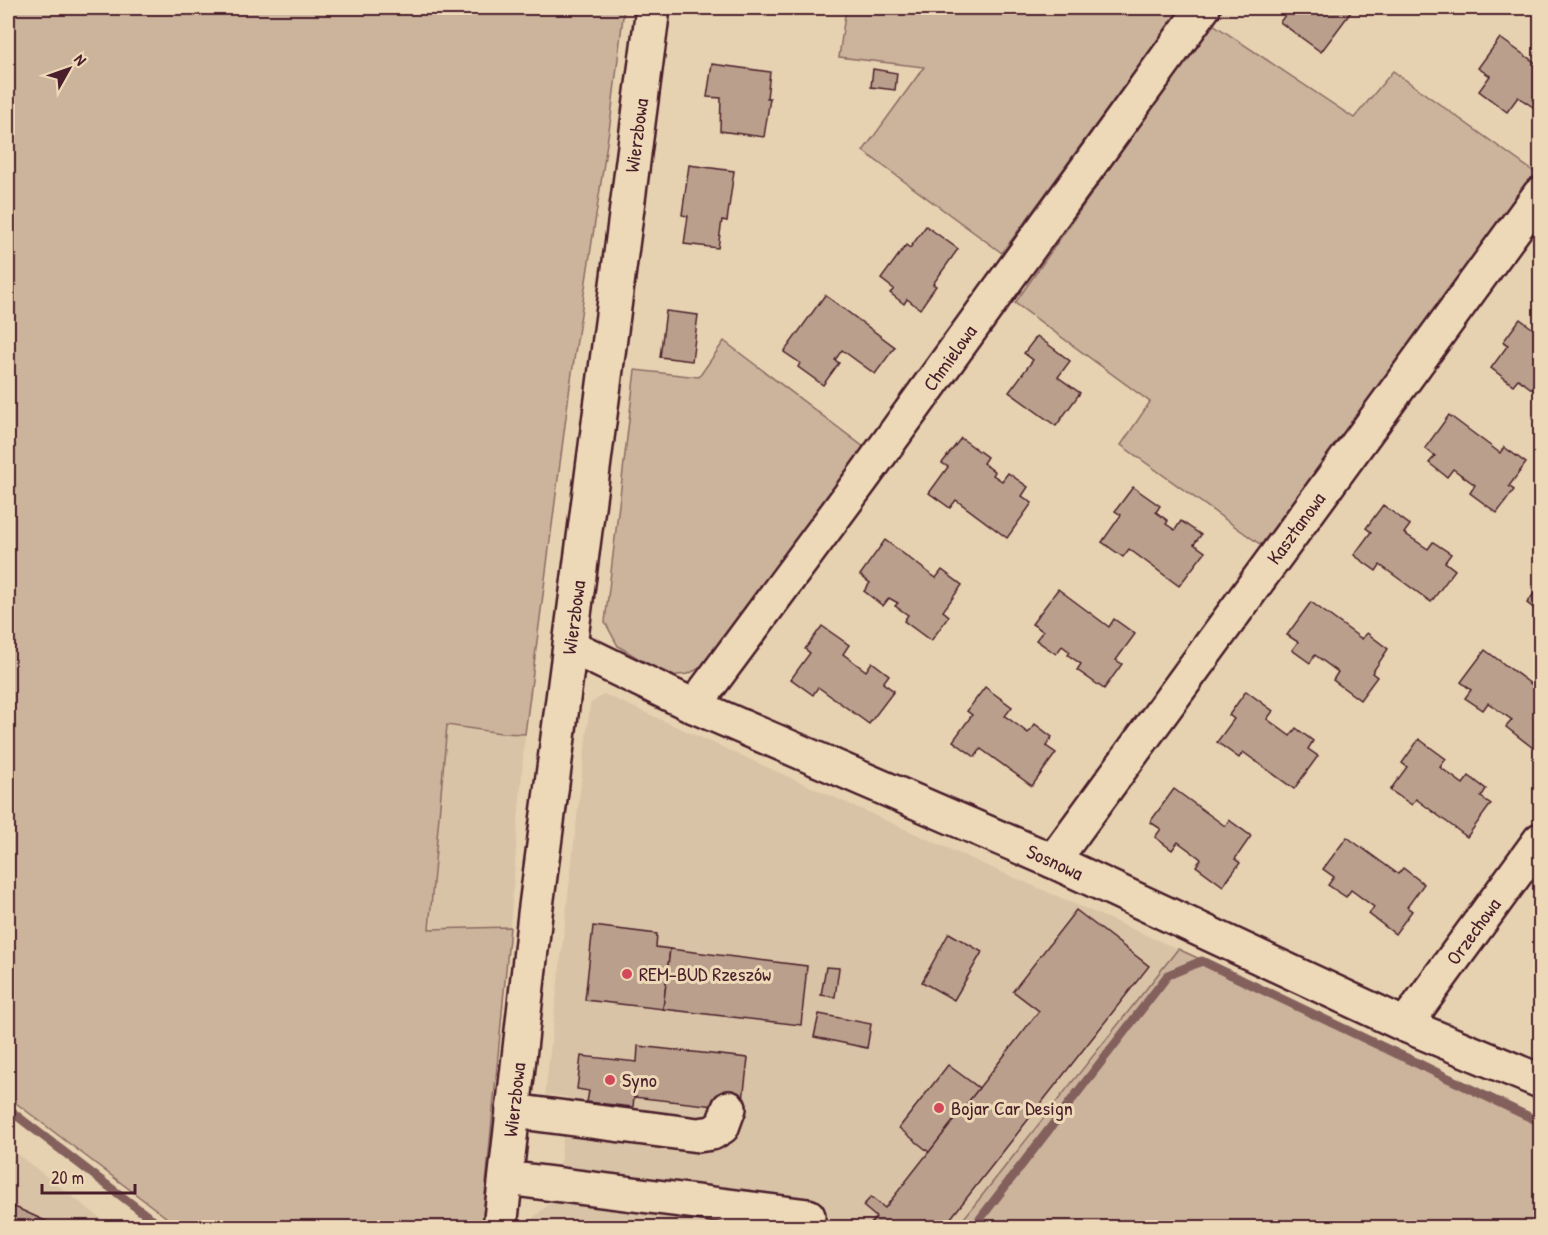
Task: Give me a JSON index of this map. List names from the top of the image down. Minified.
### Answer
{"streets":{"street":["Wierzbowa","Chmielowa","Kasztanowa","Sosnowa","Orzechowa"]},"crossings":[["Wierzbowa","Sosnowa"],["Chmielowa","Sosnowa"],["Kasztanowa","Sosnowa"],["Sosnowa","Orzechowa"]],"places":["REM-BUD Rzeszów","Syno","Bojar Car Design"],"scale_bar":"20 m","north":"top right"}
